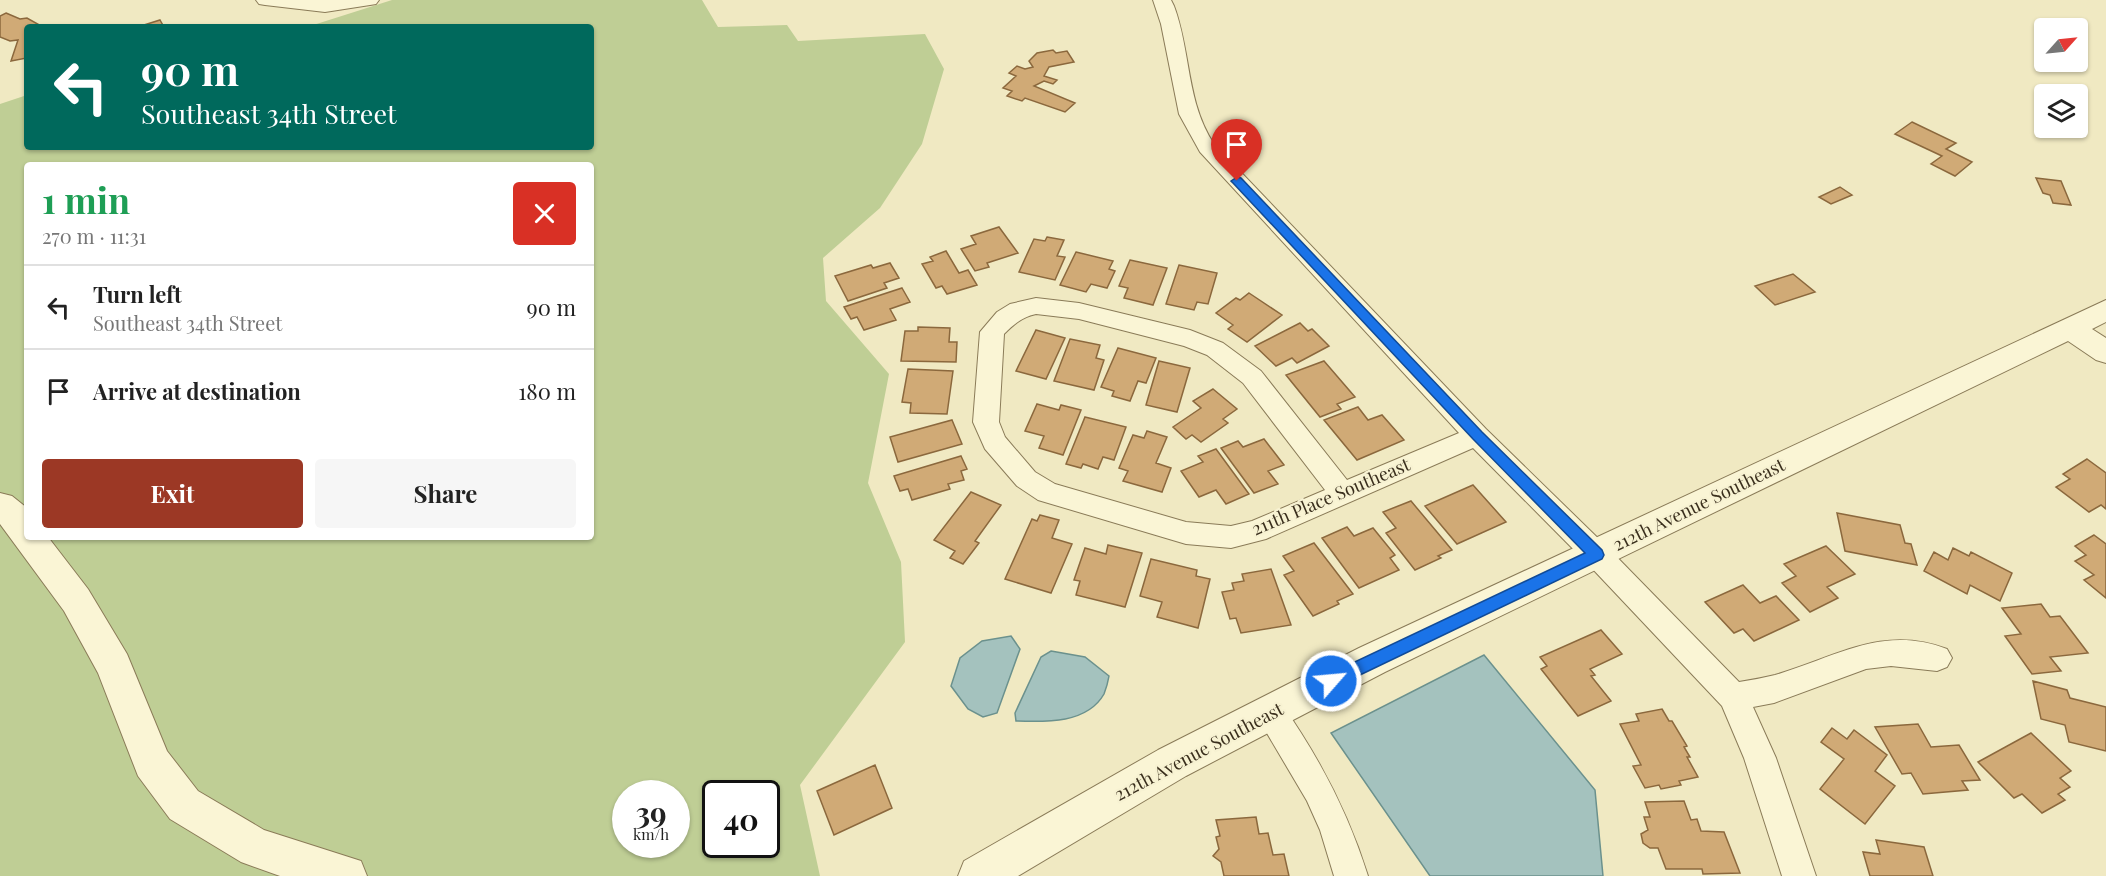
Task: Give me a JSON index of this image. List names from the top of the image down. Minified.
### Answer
{"streets":{"street":["211th Place Southeast","212th Avenue Southeast"]},"north":"top right","page":{"turn":["90 m","Southeast 34th Street"],"heading":["1 min","270 m · 11:31"],"list":[{"name":"Turn left","note":"Southeast 34th Street","value":"90 m"},{"name":"Arrive at destination","value":"180 m"}],"buttons":["Exit","Share"],"speed":"39 km/h","limit":"40"}}
